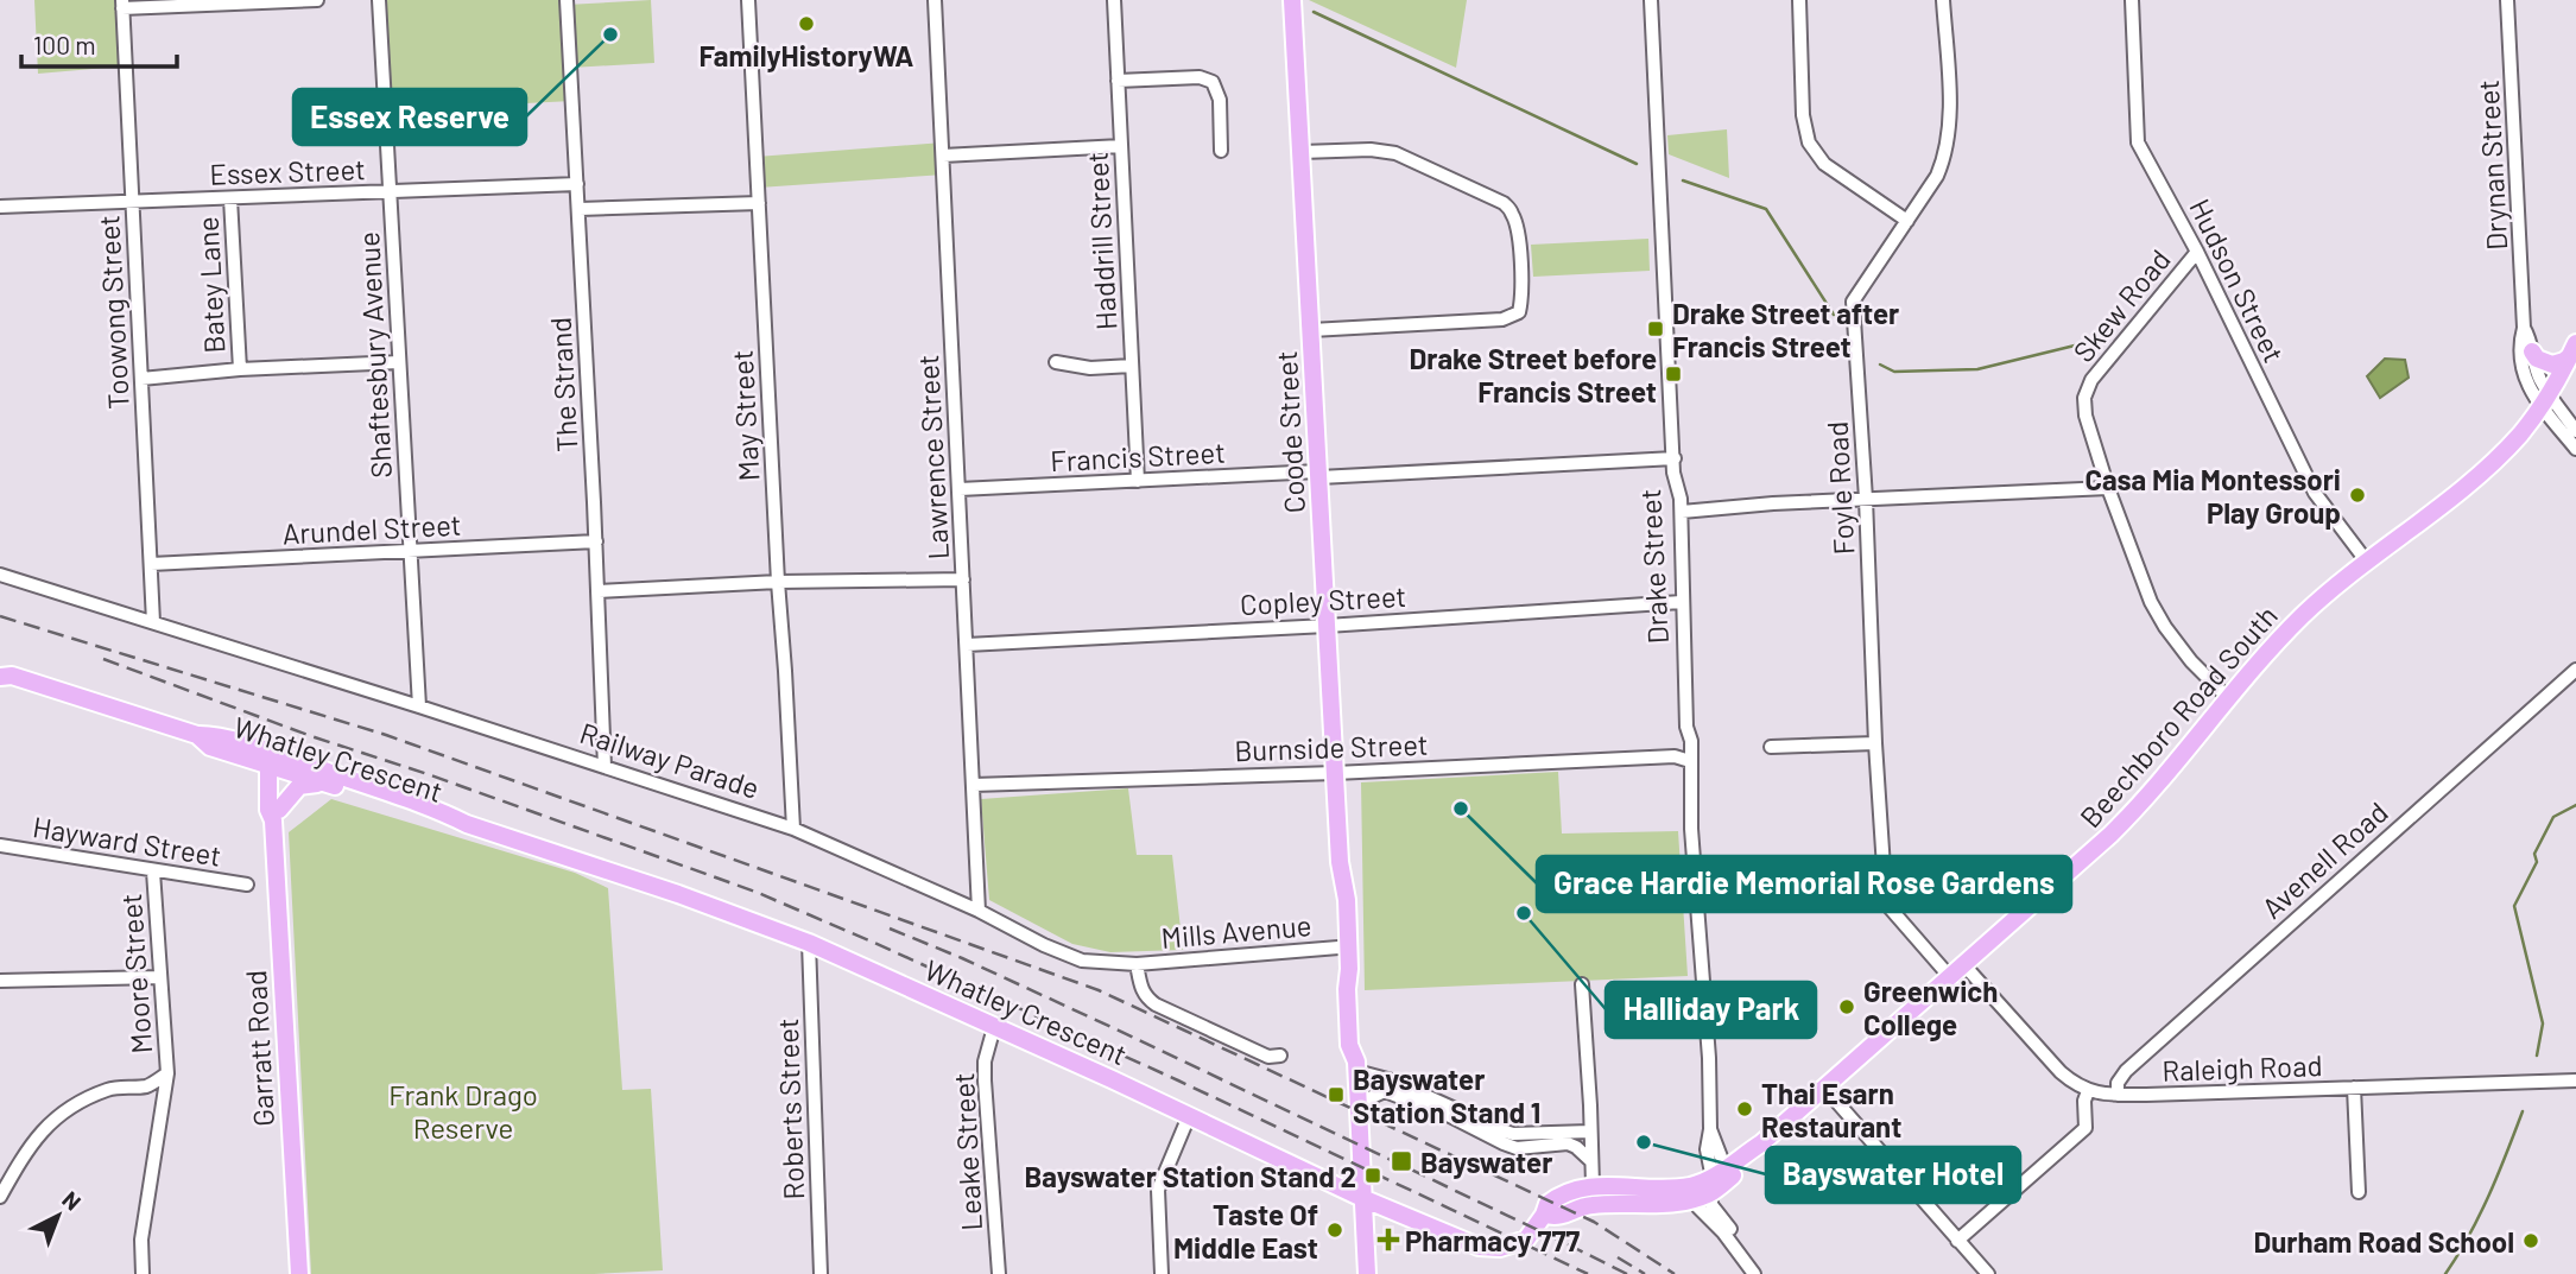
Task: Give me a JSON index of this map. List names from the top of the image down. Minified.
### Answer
{"streets":{"main road":["Coode Street","Beechboro Road South","Whatley Crescent","Garratt Road"],"street":["Drynan Street","Essex Street","Haddrill Street","Hudson Street","Batey Lane","Skew Road","Toowong Street","Shaftesbury Avenue","The Strand","May Street","Francis Street","Lawrence Street","Foyle Road","Arundel Street","Drake Street","Copley Street","Burnside Street","Railway Parade","Hayward Street","Avenell Road","Mills Avenue","Moore Street","Raleigh Road","Roberts Street","Leake Street"]},"crossings":[["Drynan Street","Beechboro Road South"],["Essex Street","Batey Lane"],["Essex Street","Toowong Street"],["Essex Street","Shaftesbury Avenue"],["Essex Street","The Strand"],["Haddrill Street","Francis Street"],["Hudson Street","Skew Road"],["Hudson Street","Beechboro Road South"],["Skew Road","Beechboro Road South"],["Toowong Street","Arundel Street"],["Toowong Street","Railway Parade"],["Shaftesbury Avenue","Arundel Street"],["Shaftesbury Avenue","Railway Parade"],["The Strand","Arundel Street"],["The Strand","Railway Parade"],["May Street","Railway Parade"],["Coode Street","Francis Street"],["Coode Street","Copley Street"],["Coode Street","Burnside Street"],["Coode Street","Whatley Crescent"],["Coode Street","Mills Avenue"],["Francis Street","Lawrence Street"],["Francis Street","Drake Street"],["Lawrence Street","Copley Street"],["Lawrence Street","Burnside Street"],["Lawrence Street","Railway Parade"],["Foyle Road","Beechboro Road South"],["Drake Street","Copley Street"],["Drake Street","Beechboro Road South"],["Drake Street","Burnside Street"],["Beechboro Road South","Raleigh Road"],["Whatley Crescent","Garratt Road"],["Whatley Crescent","Roberts Street"],["Whatley Crescent","Leake Street"],["Railway Parade","Mills Avenue"],["Hayward Street","Moore Street"],["Avenell Road","Raleigh Road"]],"parks":["Frank Drago Reserve"],"places":{"other":["FamilyHistoryWA","Essex Reserve","Casa Mia Montessori Play Group","Grace Hardie Memorial Rose Gardens","Halliday Park","Greenwich College","Thai Esarn Restaurant","Bayswater Hotel","Taste Of Middle East","Durham Road School"],"transit":["Drake Street after Francis Street","Drake Street before Francis Street","Bayswater Station Stand 1","Bayswater","Bayswater Station Stand 2"],"health":["Pharmacy 777"]},"scale_bar":"100 m","north":"top right"}
